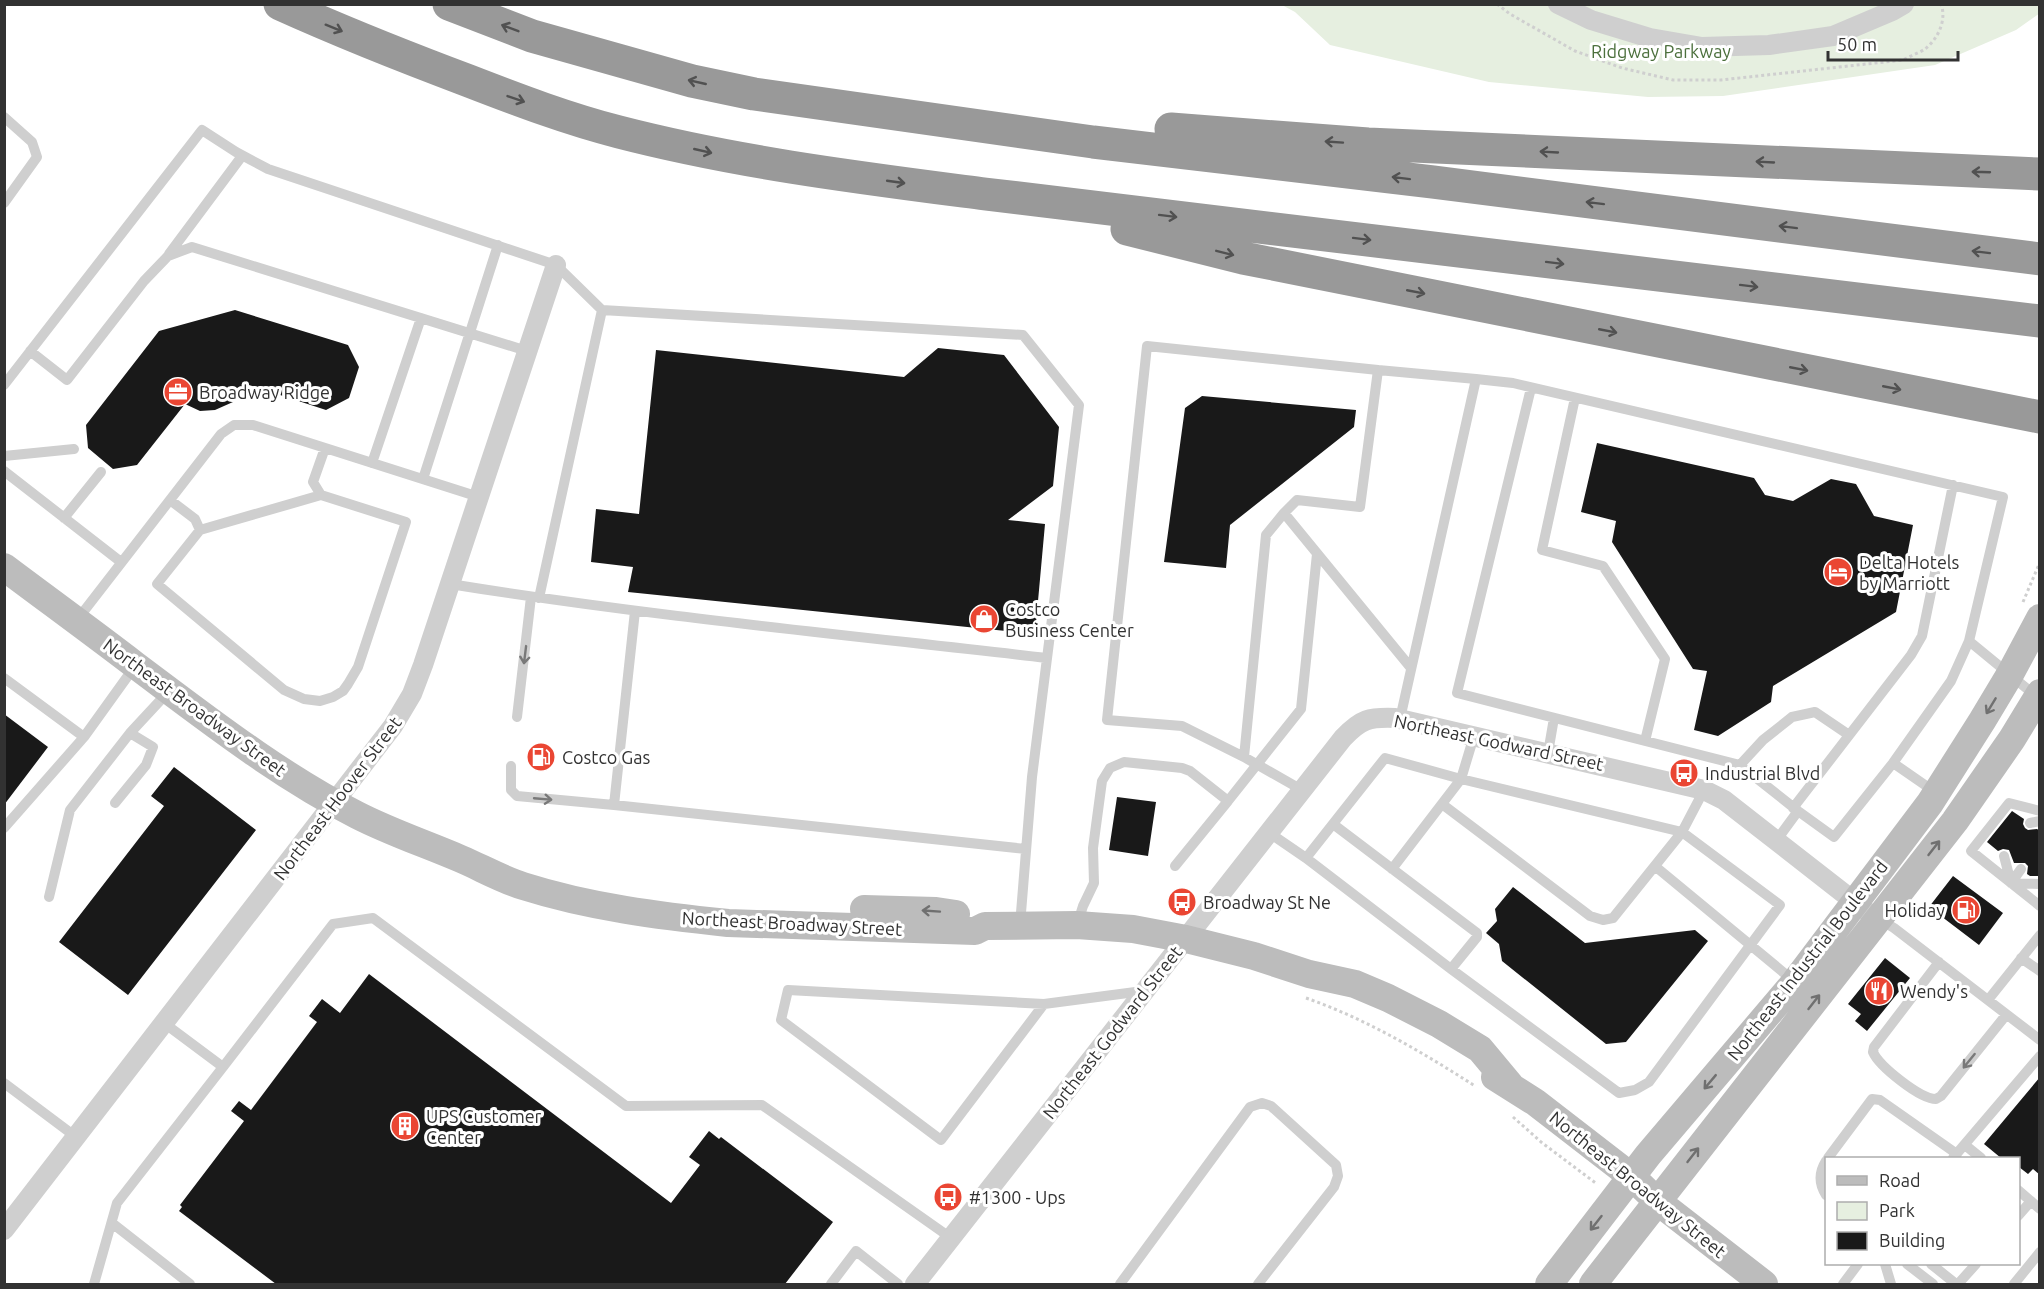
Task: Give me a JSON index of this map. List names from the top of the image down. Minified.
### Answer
{"streets":{"main road":["Northeast Broadway Street","Northeast Industrial Boulevard"],"street":["Northeast Godward Street","Northeast Hoover Street"]},"crossings":[["Northeast Broadway Street","Northeast Godward Street"],["Northeast Broadway Street","Northeast Hoover Street"],["Northeast Broadway Street","Northeast Industrial Boulevard"],["Northeast Godward Street","Northeast Industrial Boulevard"]],"parks":["Ridgway Parkway"],"places":{"office":["Broadway Ridge"],"hotel":["Delta Hotels by Marriott"],"shop":["Costco Business Center"],"fuel station":["Costco Gas","Holiday"],"bus stop":["Industrial Blvd","Broadway St Ne","#1300 - Ups"],"restaurant":["Wendy's"],"building":["UPS Customer Center"]},"legend":["Road","Park","Building"],"scale_bar":"50 m"}
